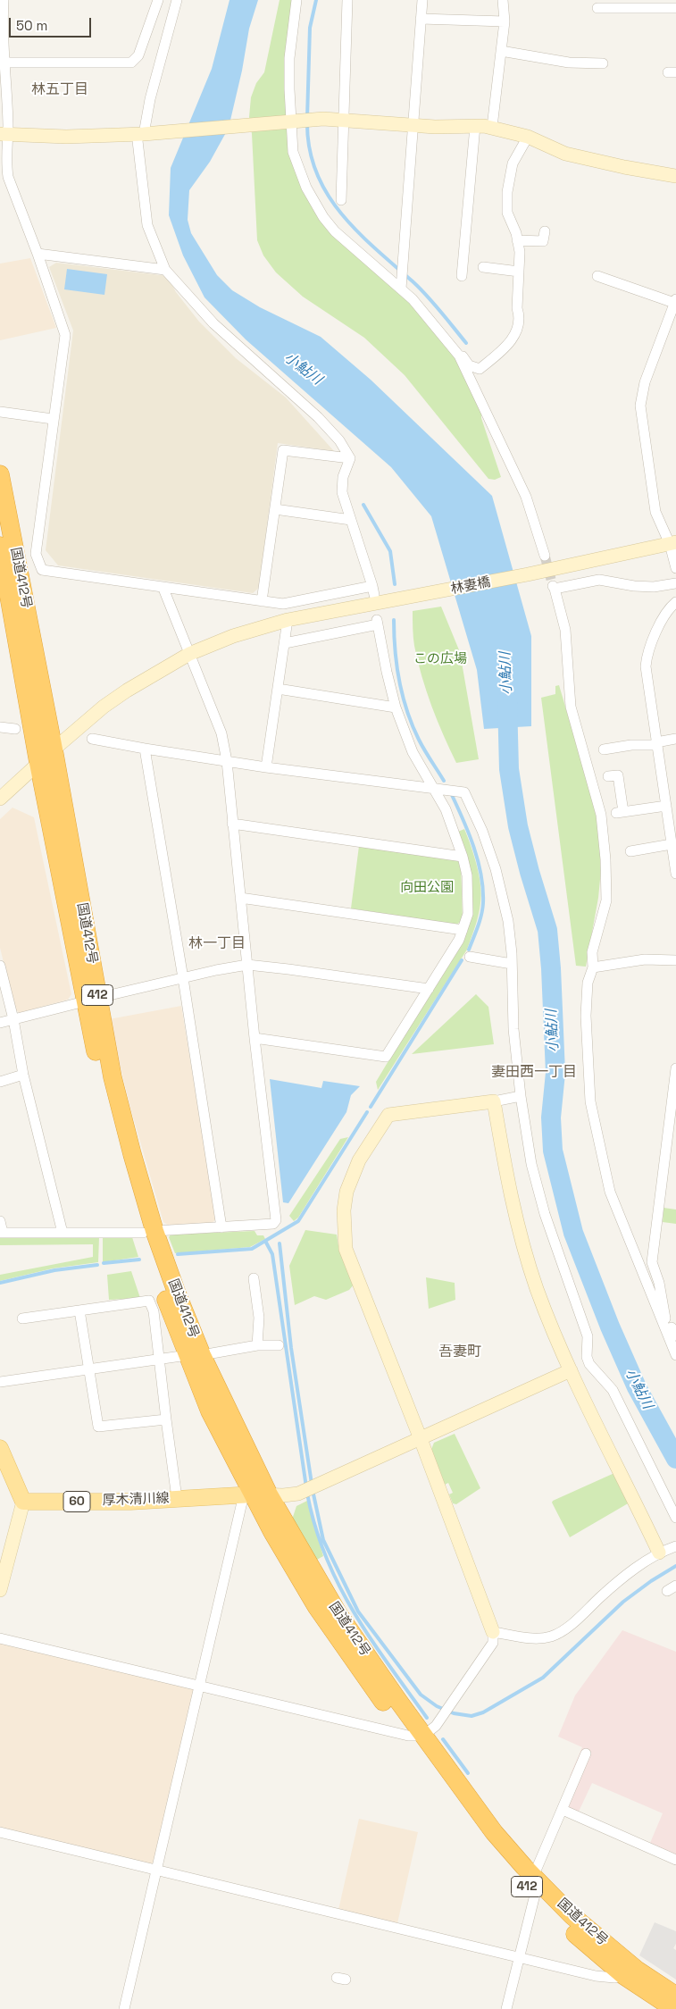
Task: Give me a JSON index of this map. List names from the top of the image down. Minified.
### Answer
{"streets":{"highway":["国道412号","412"],"main road":["厚木清川線","60"],"street":["林妻橋"]},"crossings":[["国道412号","林妻橋"],["国道412号","厚木清川線"]],"districts":["林五丁目","林一丁目","妻田西一丁目","吾妻町"],"water":["小鮎川"],"parks":["この広場","向田公園"],"scale_bar":"50 m"}
